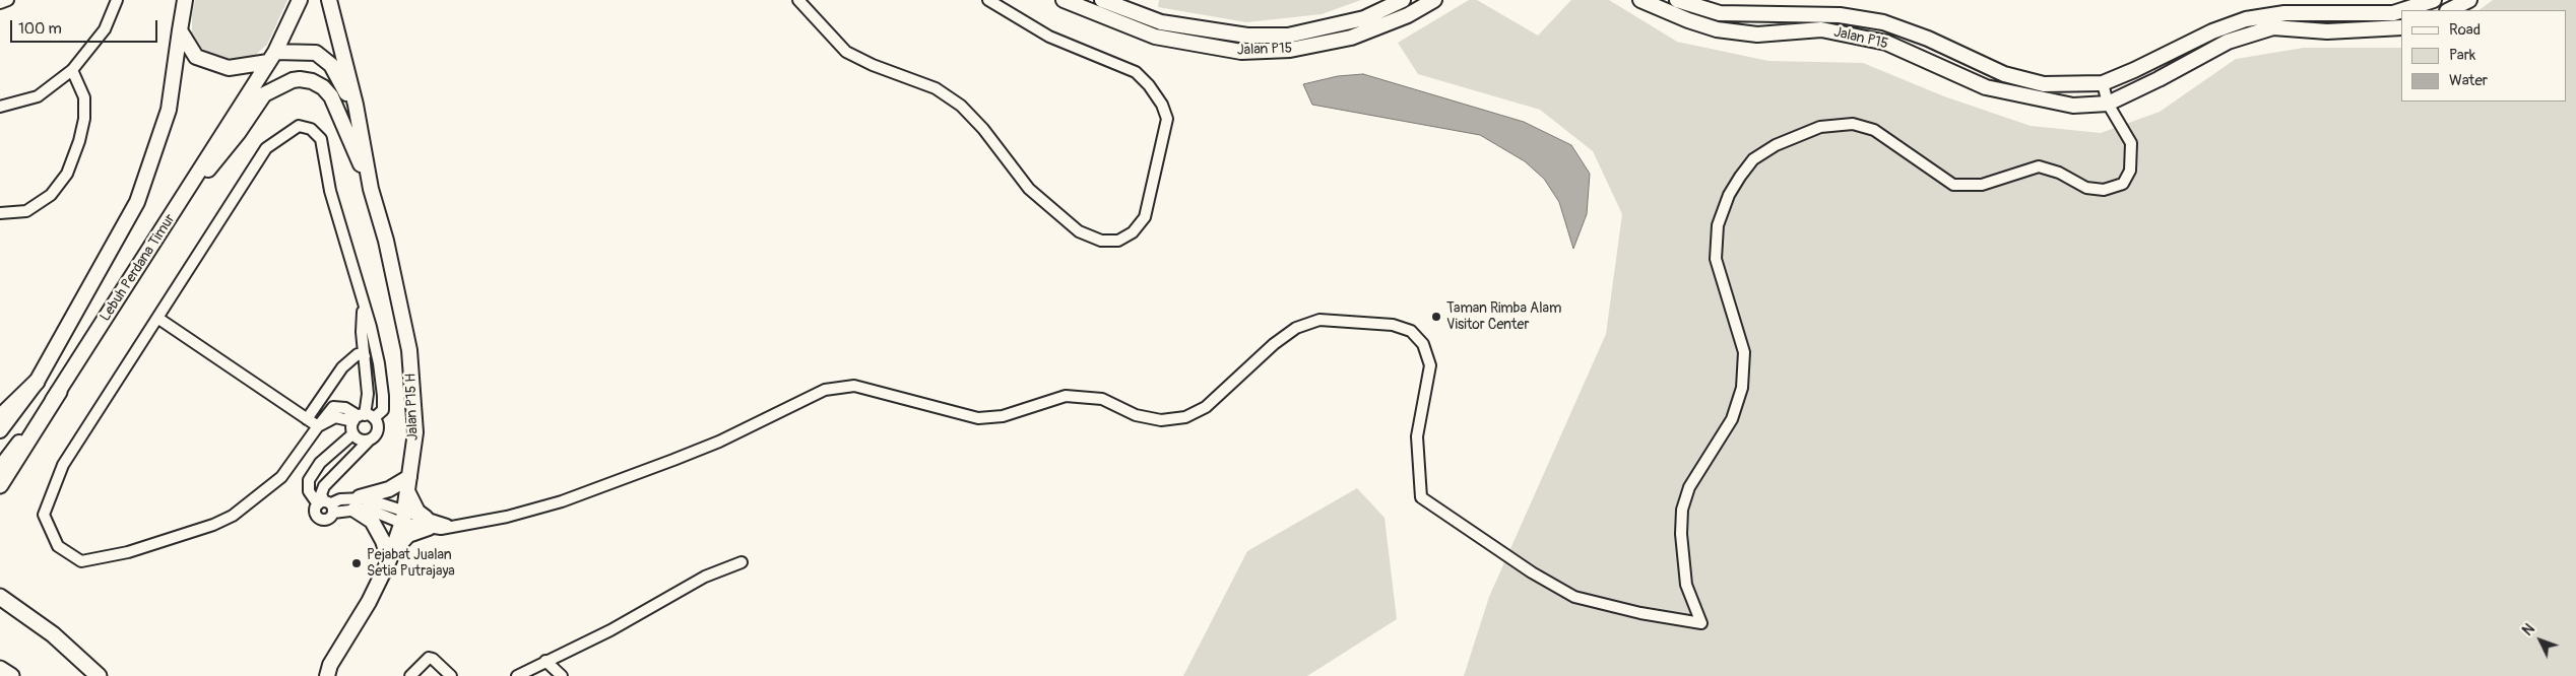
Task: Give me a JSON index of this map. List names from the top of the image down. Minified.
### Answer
{"streets":{"street":["Jalan P15","Lebuh Perdana Timur","Jalan P15 H"]},"crossings":[["Lebuh Perdana Timur","Jalan P15 H"]],"places":["Taman Rimba Alam Visitor Center","Pejabat Jualan Setia Putrajaya"],"legend":["Road","Park","Water"],"scale_bar":"100 m","north":"top left"}
